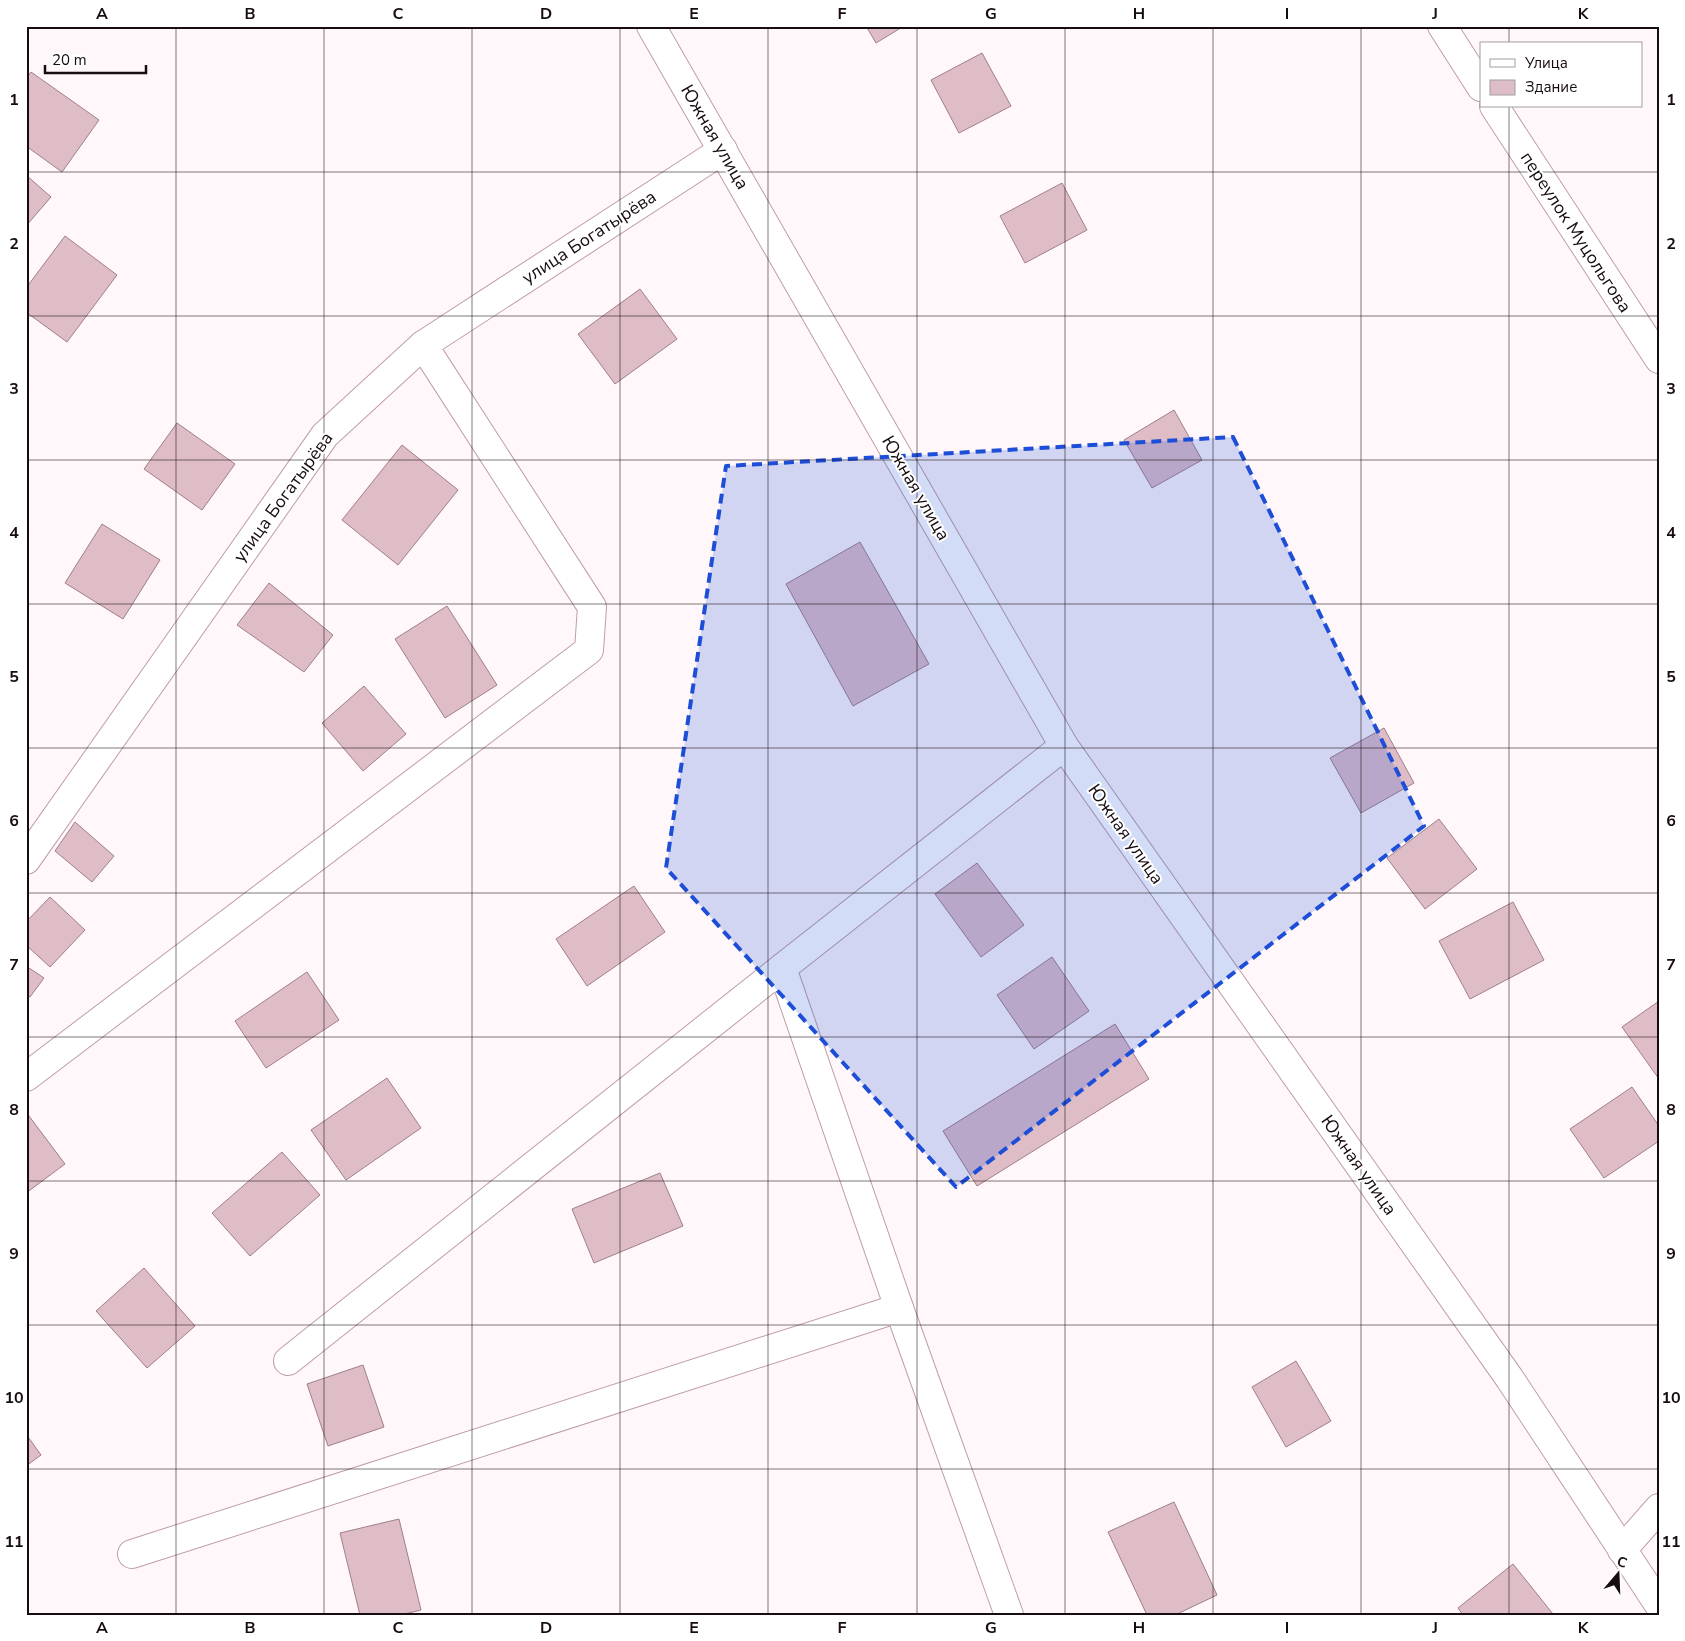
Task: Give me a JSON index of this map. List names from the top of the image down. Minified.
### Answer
{"streets":{"street":["Южная улица","переулок Муцольгова","улица Богатырёва"]},"crossings":[["Южная улица","улица Богатырёва"]],"legend":["Улица","Здание"],"scale_bar":"20 m","north":"top","grid":{"columns":["A","B","C","D","E","F","G","H","I","J","K"],"rows":["1","2","3","4","5","6","7","8","9","10","11"]}}
